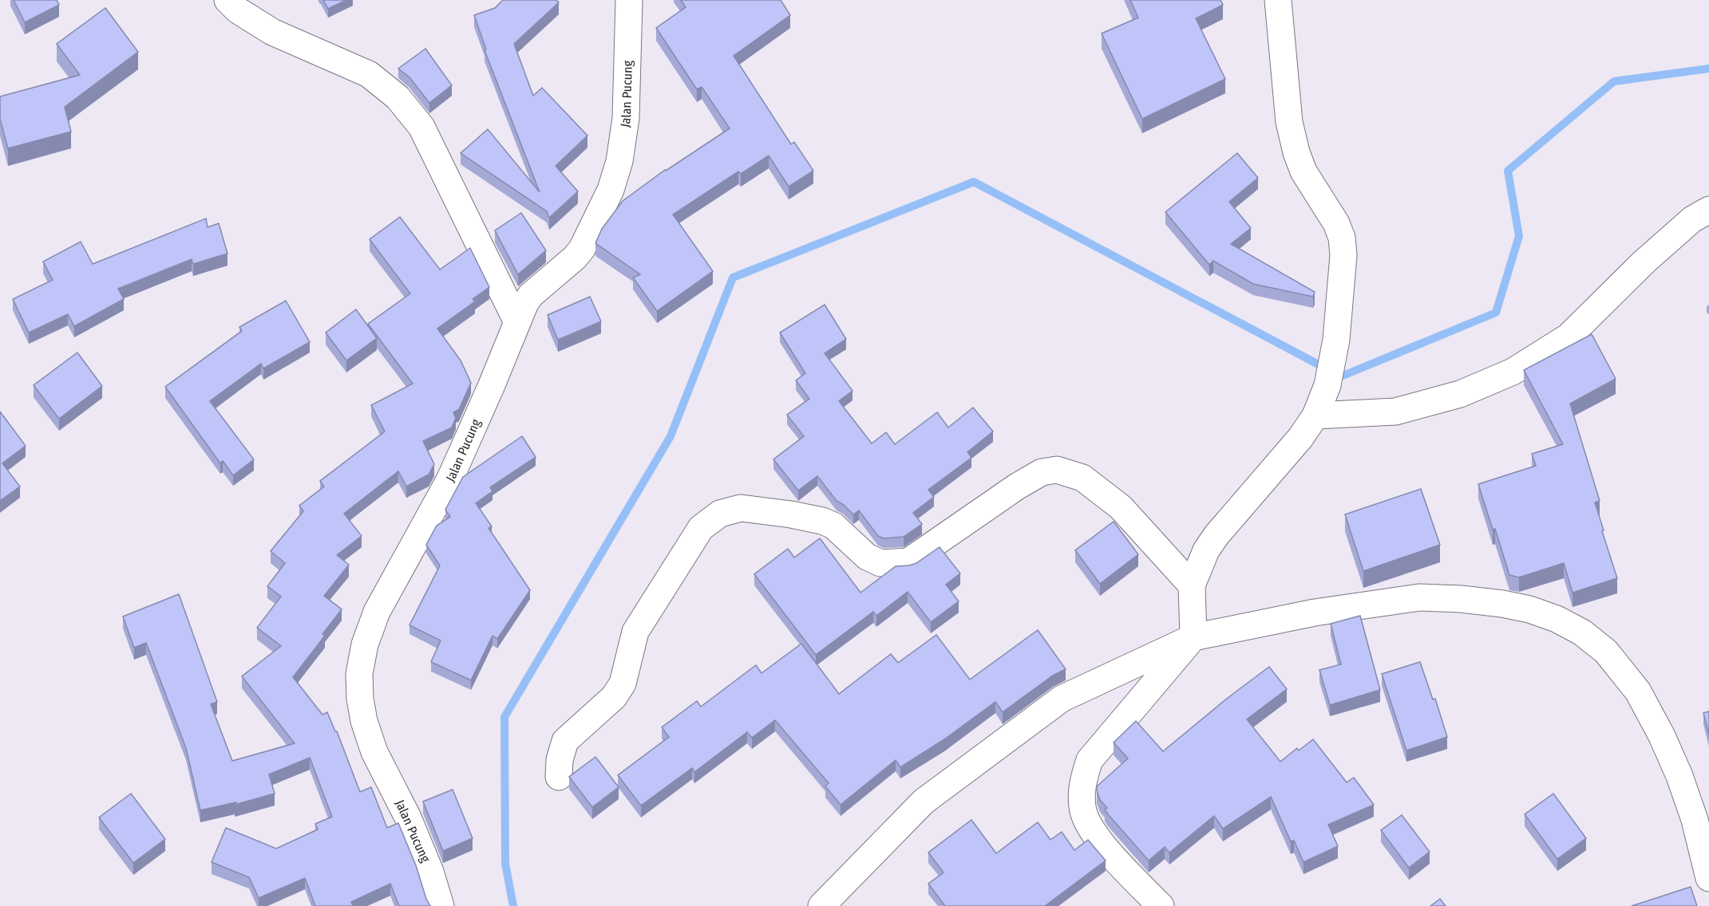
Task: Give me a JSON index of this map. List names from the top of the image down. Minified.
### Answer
{"streets":{"street":["Jalan Pucung"]}}
